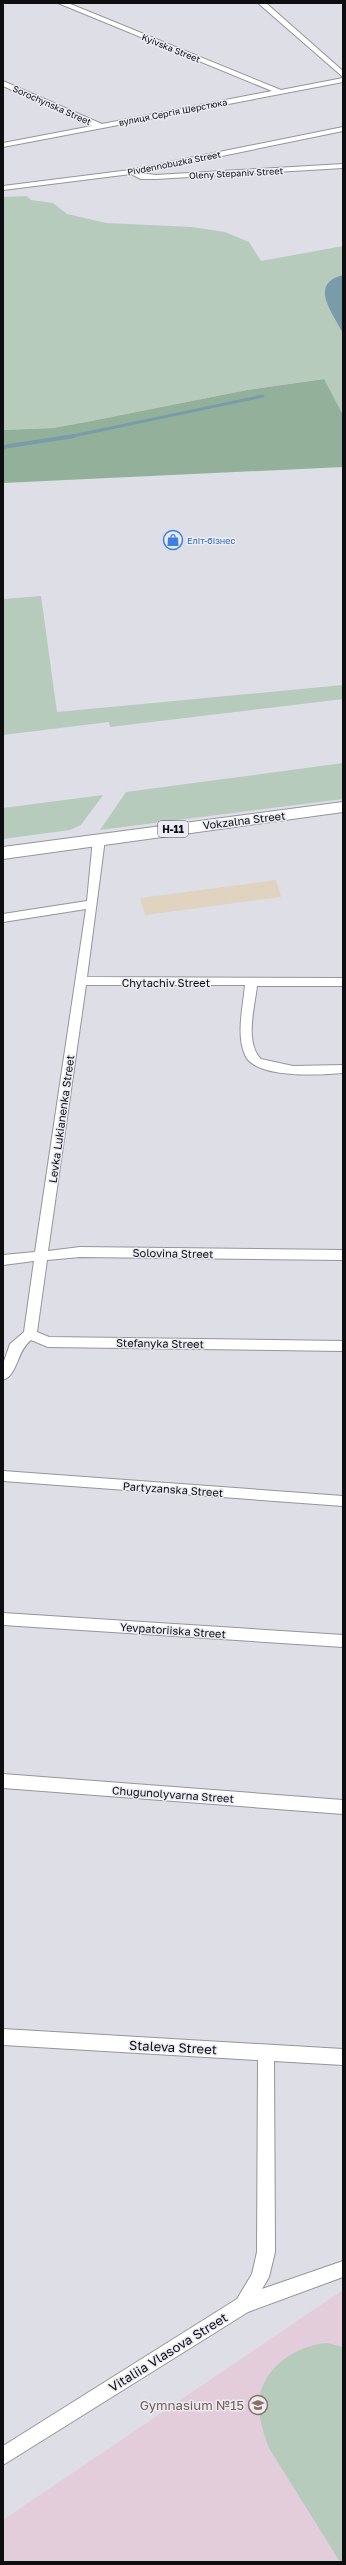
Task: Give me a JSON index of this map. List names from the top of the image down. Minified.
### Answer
{"streets":{"main road":["Vokzalna Street","Н-11"],"street":["Kyivska Street","Sorochynska Street","вулиця Сергія Шерстюка","Pivdennobuzka Street","Oleny Stepaniv Street","Chytachiv Street","Levka Lukianenka Street","Solovina Street","Stefanyka Street","Partyzanska Street","Yevpatoriiska Street","Chugunolyvarna Street","Staleva Street","Vitaliia Vlasova Street"]},"crossings":[["Kyivska Street","вулиця Сергія Шерстюка"],["Sorochynska Street","вулиця Сергія Шерстюка"],["Pivdennobuzka Street","Oleny Stepaniv Street"],["Vokzalna Street","Levka Lukianenka Street"],["Chytachiv Street","Levka Lukianenka Street"],["Levka Lukianenka Street","Solovina Street"],["Levka Lukianenka Street","Stefanyka Street"]],"places":{"shop":["Еліт-бізнес"],"school or university":["Gymnasium №15"]}}
